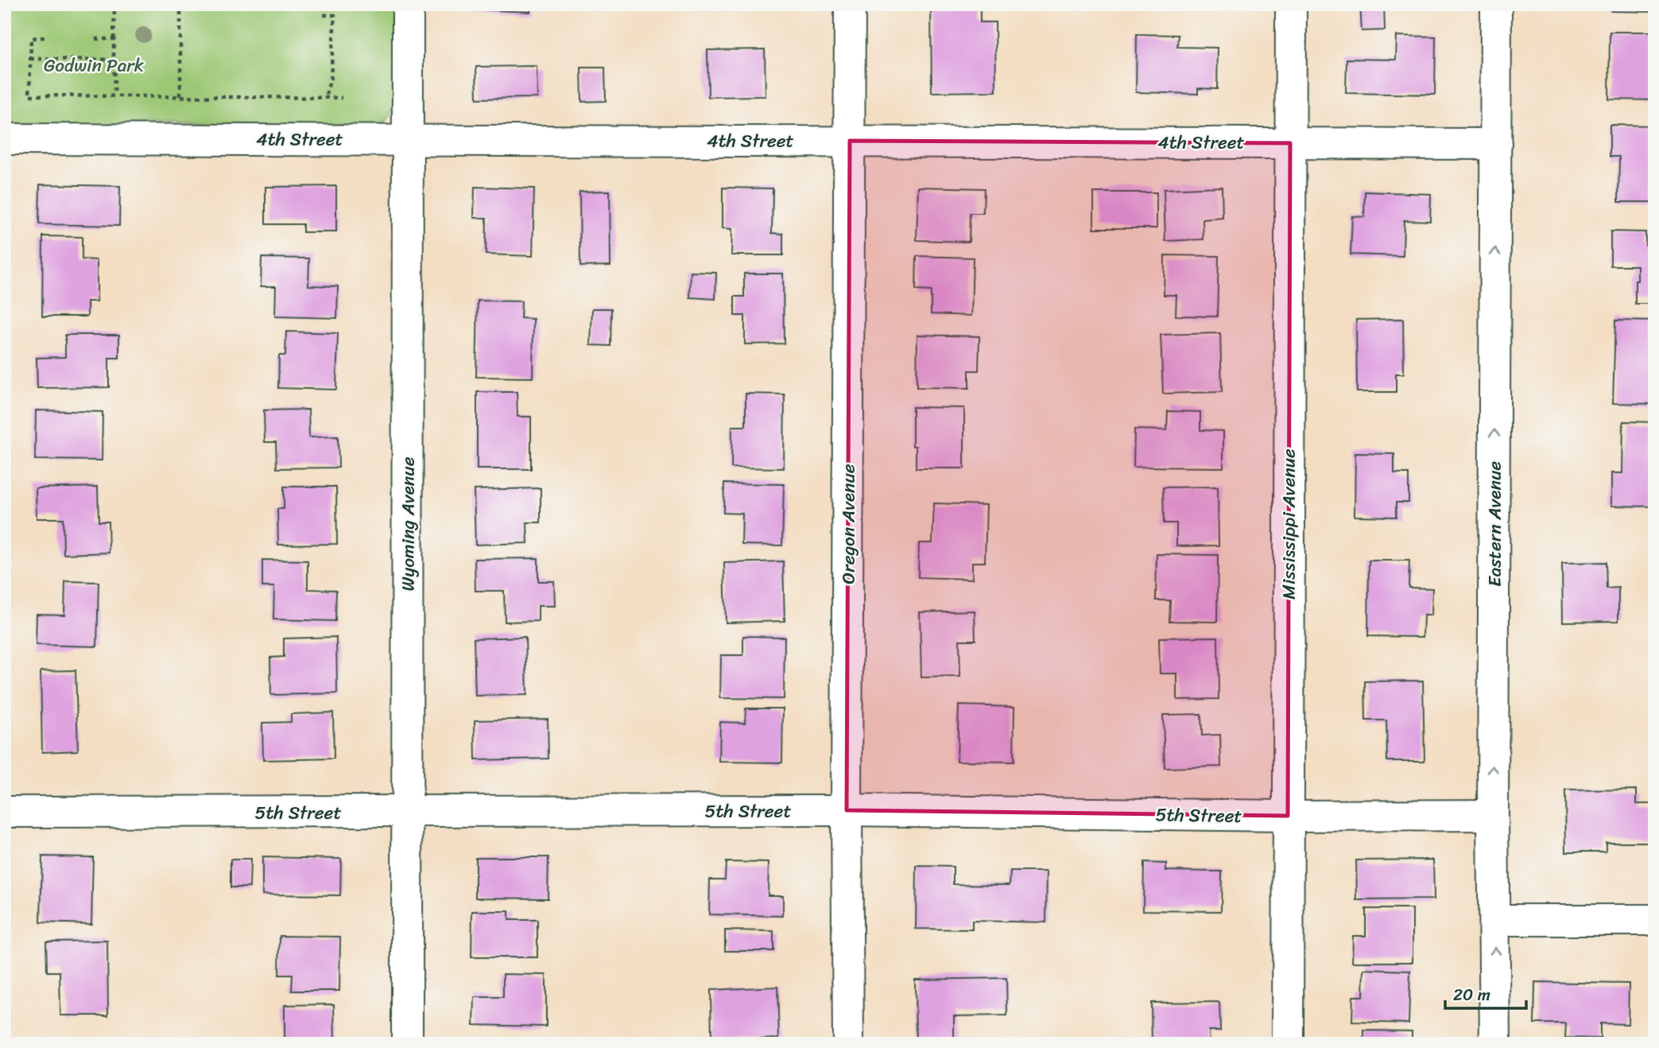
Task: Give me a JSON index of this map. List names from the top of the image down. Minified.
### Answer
{"streets":{"street":["4th Street","Wyoming Avenue","Oregon Avenue","Mississippi Avenue","Eastern Avenue","5th Street"]},"crossings":[["4th Street","Wyoming Avenue"],["4th Street","Oregon Avenue"],["4th Street","Mississippi Avenue"],["4th Street","Eastern Avenue"],["Wyoming Avenue","5th Street"],["Oregon Avenue","5th Street"],["Mississippi Avenue","5th Street"],["Eastern Avenue","5th Street"]],"one_way":["Eastern Avenue"],"parks":["Godwin Park"],"scale_bar":"20 m"}
